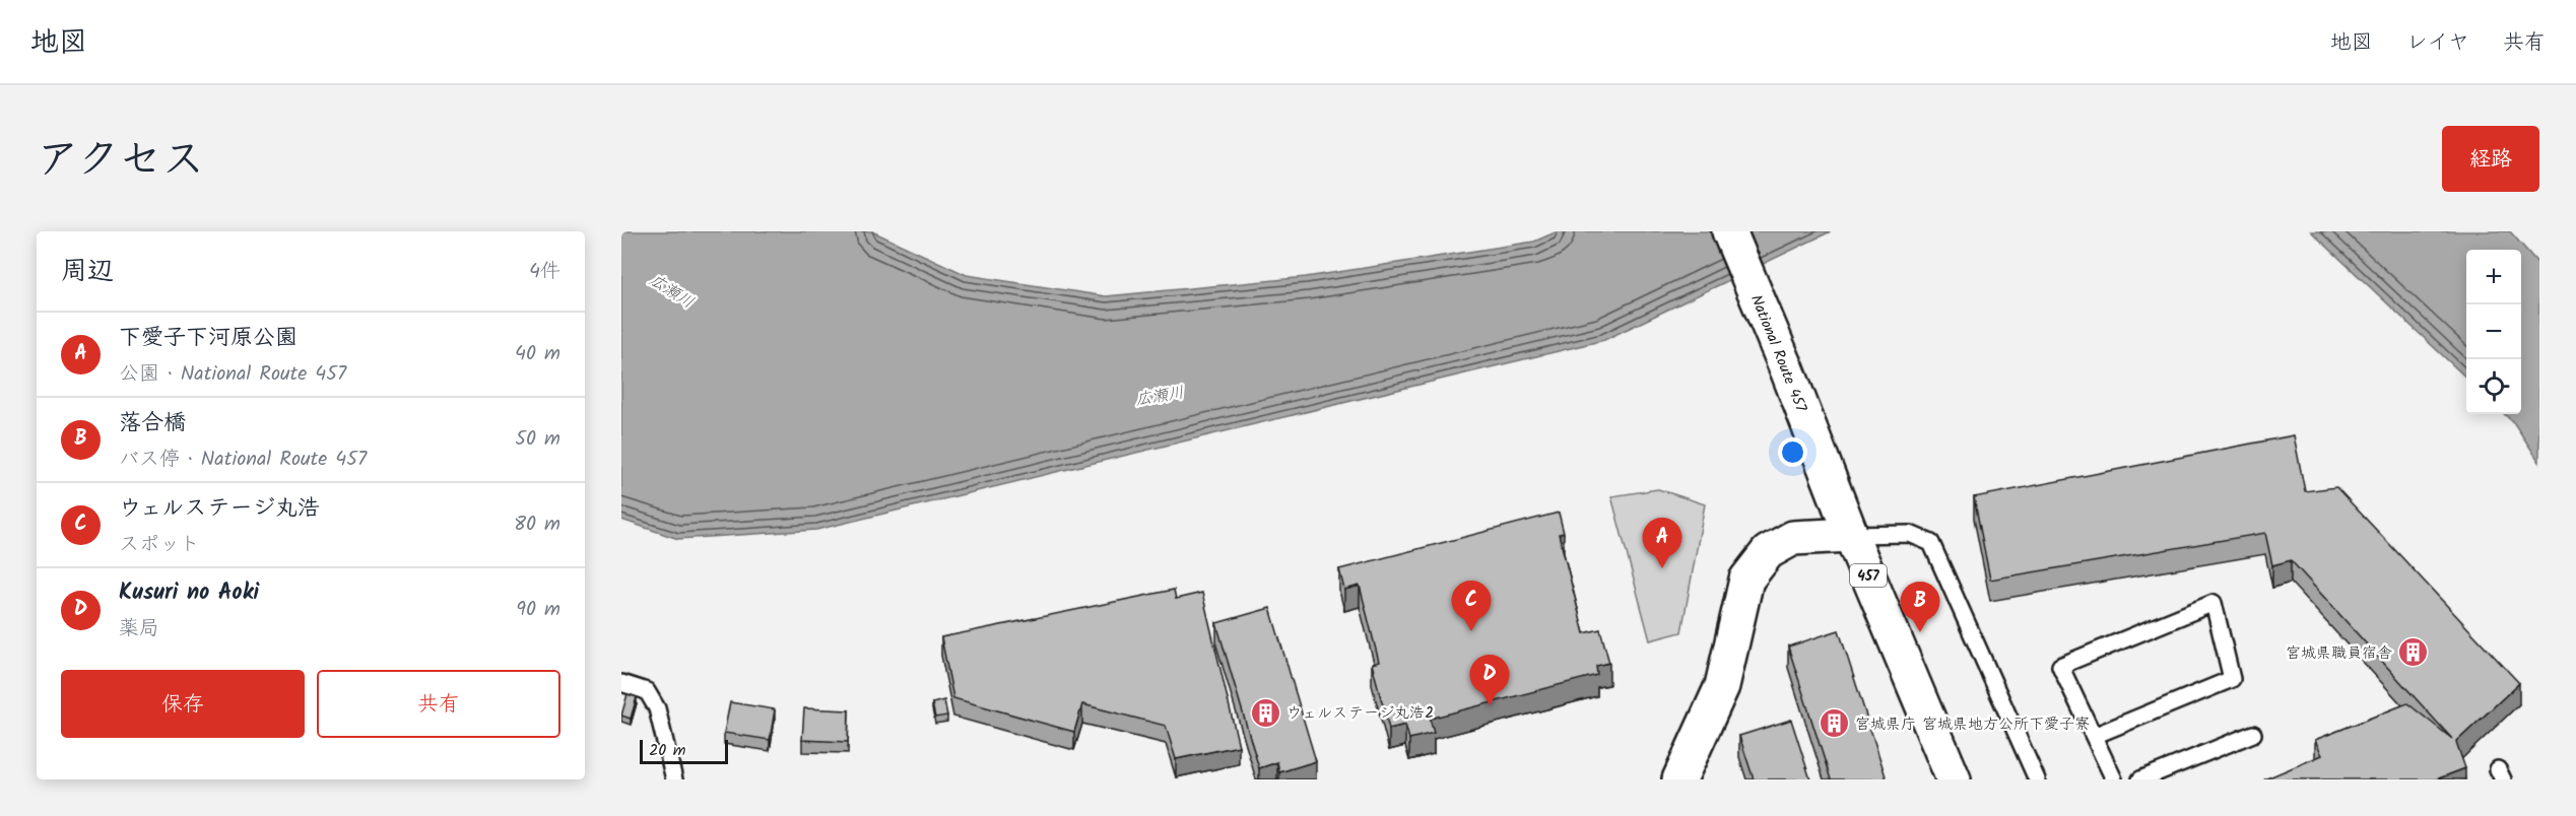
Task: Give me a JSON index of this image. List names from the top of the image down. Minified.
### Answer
{"streets":{"main road":["National Route 457","457"]},"water":["広瀬川"],"places":{"building":["宮城県職員宿舎","ウェルステージ丸浩2","宮城県庁 宮城県地方公所下愛子寮"]},"scale_bar":"20 m","page":{"header":"地図","nav":["地図","レイヤ","共有"],"title":"アクセス","buttons":["経路",["保存","共有"]],"heading":["周辺","4件"],"map_buttons":["+","−"],"list":[{"mark":"A","name":"下愛子下河原公園","note":"公園 · National Route 457","value":"40 m"},{"mark":"B","name":"落合橋","note":"バス停 · National Route 457","value":"50 m"},{"mark":"C","name":"ウェルステージ丸浩","note":"スポット","value":"80 m"},{"mark":"D","name":"Kusuri no Aoki","note":"薬局","value":"90 m"}],"pins":["A","C","B","D"],"scale":"20 m"}}
